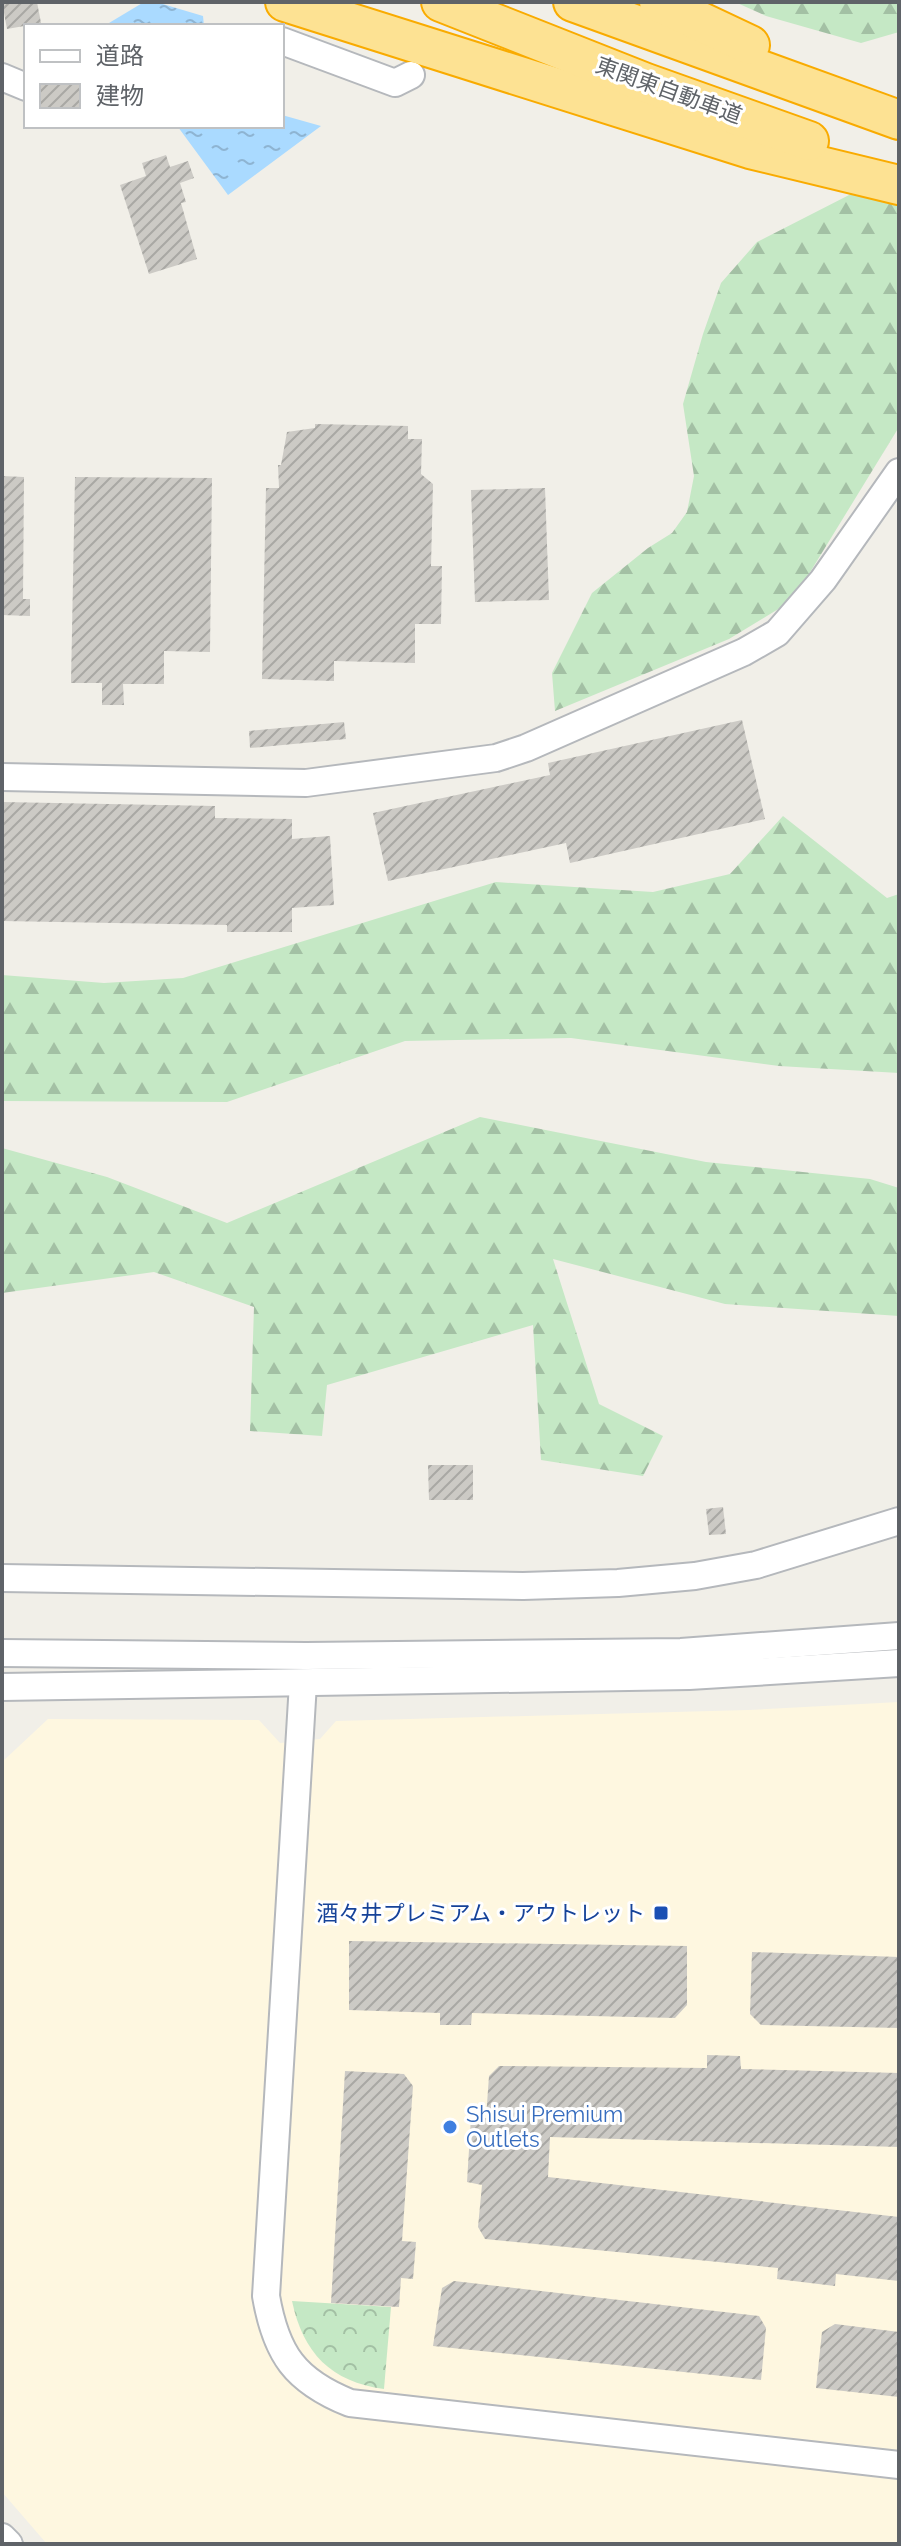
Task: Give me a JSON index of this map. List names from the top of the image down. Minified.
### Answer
{"streets":{"highway":["東関東自動車道"]},"places":{"transit":["酒々井プレミアム・アウトレット"],"other":["Shisui Premium Outlets"]},"legend":["道路","建物"]}
